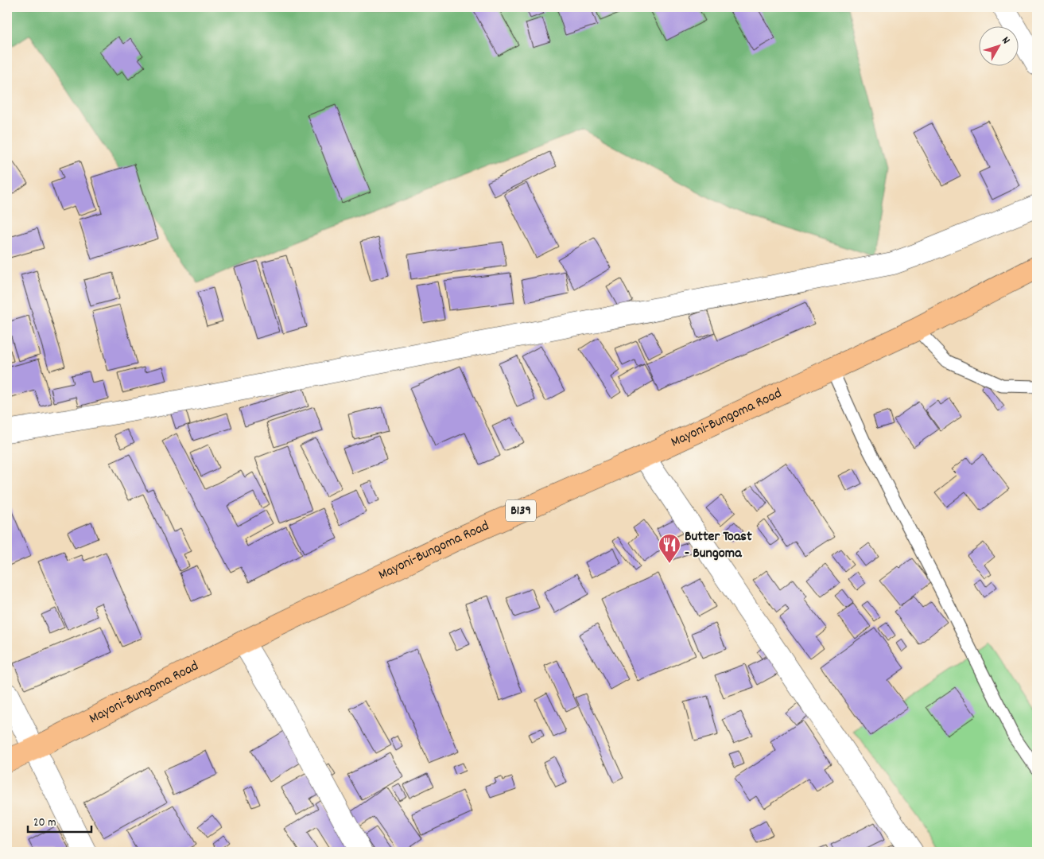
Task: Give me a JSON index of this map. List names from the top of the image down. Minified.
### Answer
{"streets":{"main road":["Mayoni-Bungoma Road","B139"]},"places":{"restaurant":["Butter Toast - Bungoma"]},"scale_bar":"20 m","north":"top right"}
